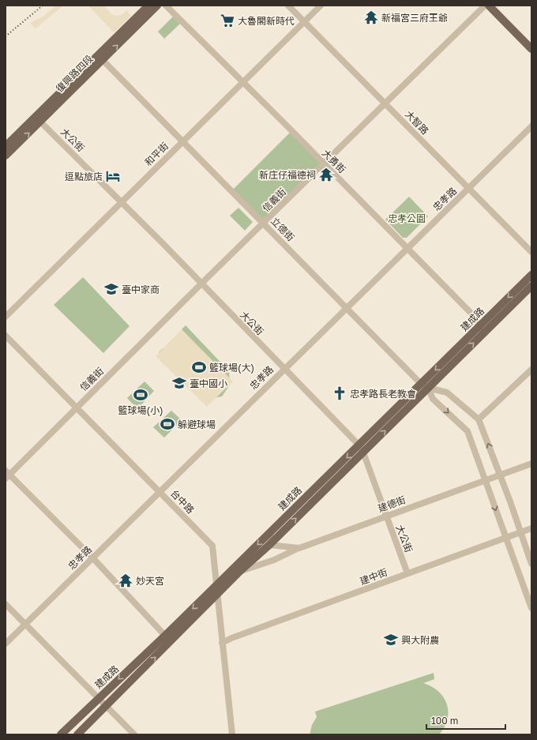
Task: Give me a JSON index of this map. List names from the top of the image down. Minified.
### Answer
{"streets":{"main road":["復興路四段","建成路"],"street":["大智路","大公街","和平街","大勇街","忠孝路","信義街","立德街","台中路","建德街","建中街"]},"crossings":[["復興路四段","大公街"],["復興路四段","立德街"],["大智路","和平街"],["大智路","忠孝路"],["大智路","信義街"],["大公街","和平街"],["大公街","忠孝路"],["大公街","信義街"],["大公街","建成路"],["大公街","建德街"],["大公街","建中街"],["和平街","大勇街"],["和平街","立德街"],["大勇街","忠孝路"],["大勇街","信義街"],["大勇街","建成路"],["忠孝路","立德街"],["忠孝路","台中路"],["信義街","立德街"],["信義街","台中路"],["立德街","建成路"],["立德街","建德街"],["立德街","建中街"],["建成路","台中路"],["建成路","建德街"],["台中路","建中街"]],"parks":["忠孝公園"],"places":{"temple":["新福宮三府王爺","新庄仔福德祠","妙天宮"],"supermarket":["大魯閣新時代"],"hotel":["逗點旅店"],"school or university":["臺中家商","臺中國小","興大附農"],"sports":["籃球場(大)","籃球場(小)","躲避球場"],"church":["忠孝路長老教會"]},"scale_bar":"100 m"}
